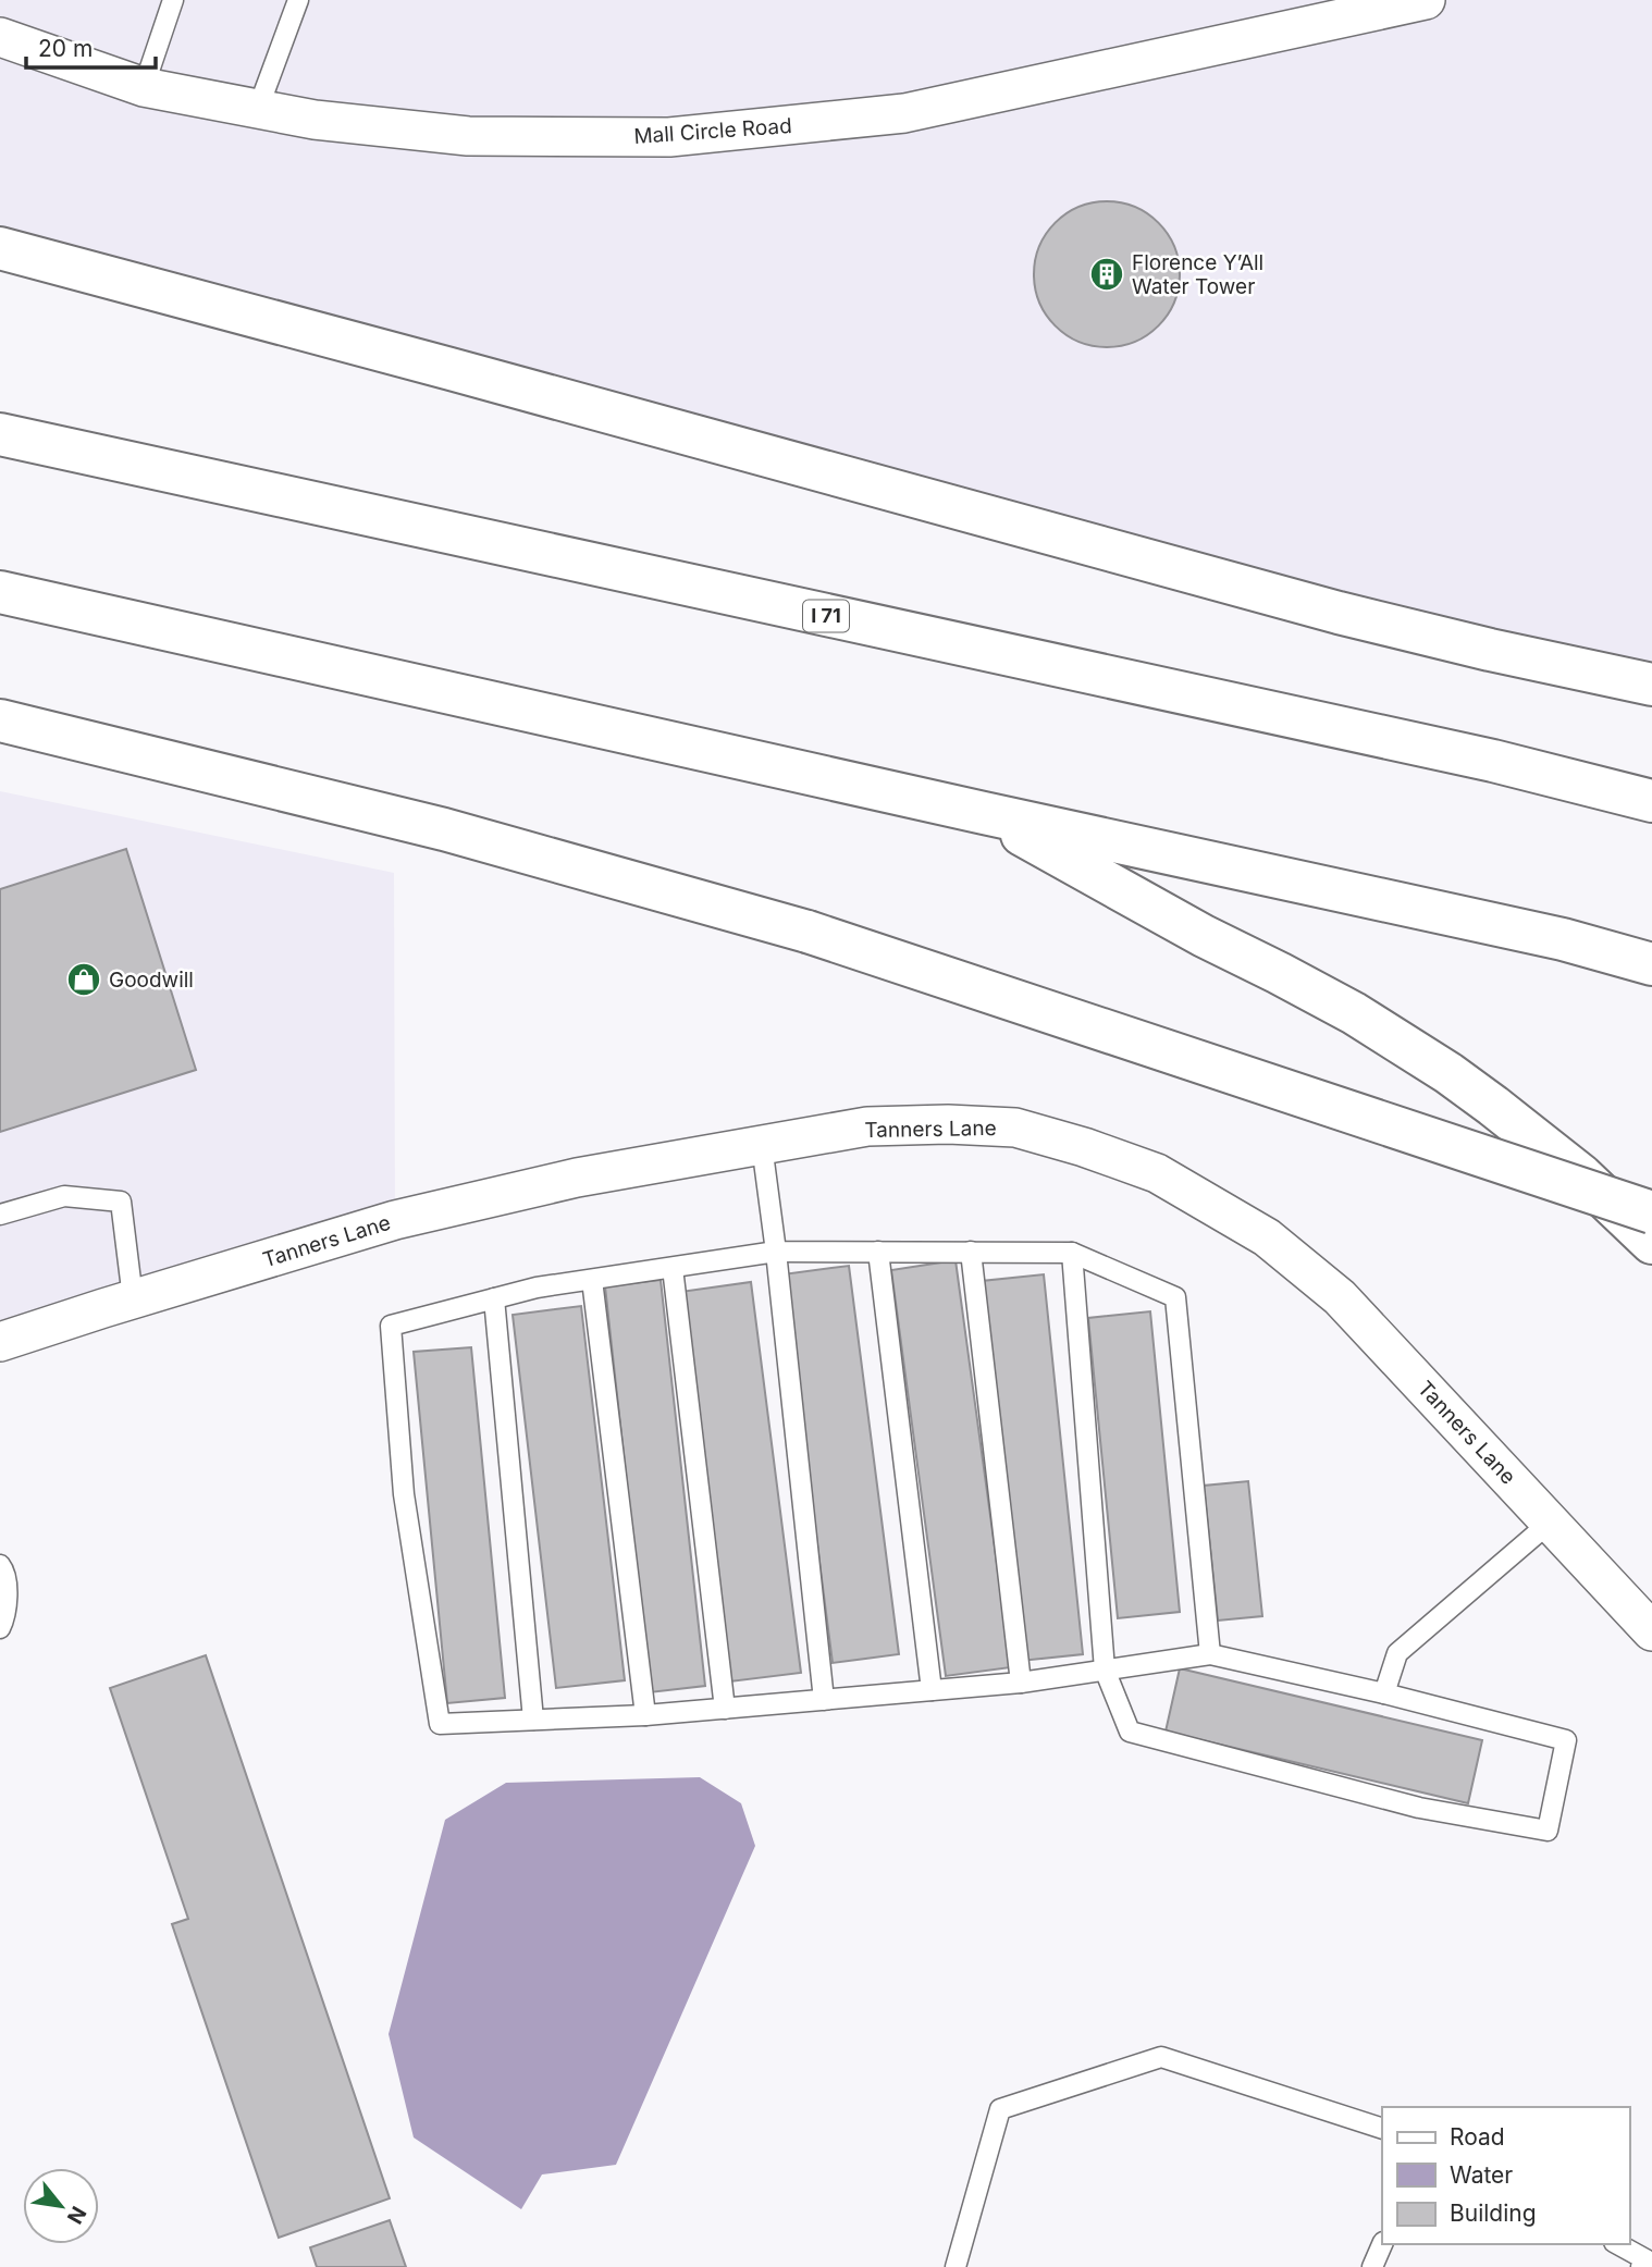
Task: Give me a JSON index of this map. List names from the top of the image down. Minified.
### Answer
{"streets":{"highway":["I 71"],"street":["Mall Circle Road","Tanners Lane"]},"places":{"building":["Florence Y’All Water Tower"],"shop":["Goodwill"]},"legend":["Road","Water","Building"],"scale_bar":"20 m","north":"bottom right"}
